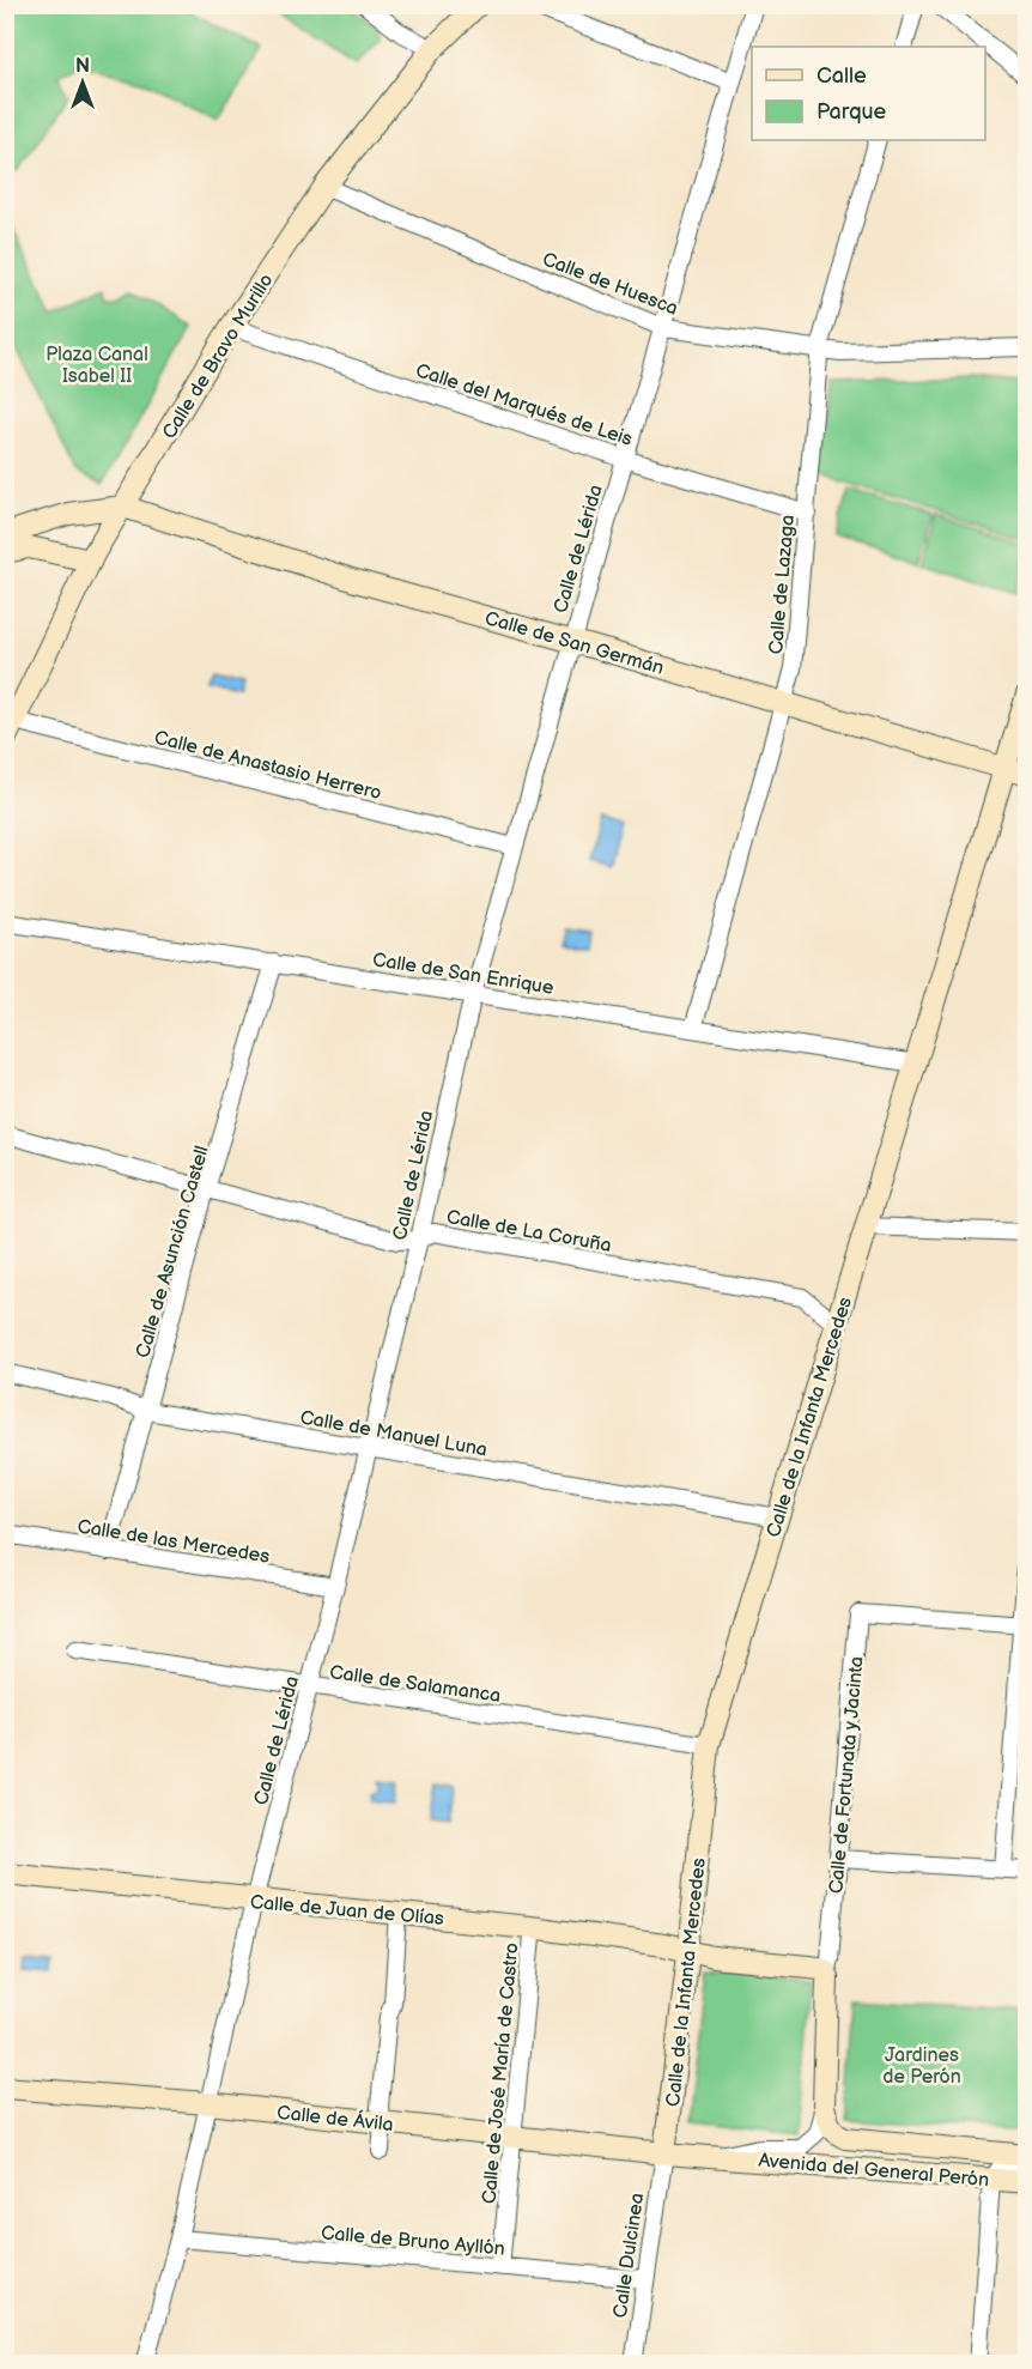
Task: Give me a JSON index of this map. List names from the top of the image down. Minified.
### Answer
{"streets":{"main road":["Calle de Bravo Murillo","Calle de San Germán","Calle de la Infanta Mercedes","Calle de Fortunata y Jacinta","Calle de Juan de Olías","Calle de Ávila","Avenida del General Perón"],"street":["Calle de Huesca","Calle del Marqués de Leis","Calle de Lérida","Calle de Lazaga","Calle de Anastasio Herrero","Calle de San Enrique","Calle de La Coruña","Calle de Asunción Castell","Calle de Manuel Luna","Calle de las Mercedes","Calle de Salamanca","Calle de José María de Castro","Calle de Bruno Ayllón","Calle Dulcinea"]},"crossings":[["Calle de Huesca","Calle de Bravo Murillo"],["Calle de Huesca","Calle de Lérida"],["Calle de Huesca","Calle de Lazaga"],["Calle de Bravo Murillo","Calle del Marqués de Leis"],["Calle de Bravo Murillo","Calle de San Germán"],["Calle de Bravo Murillo","Calle de Anastasio Herrero"],["Calle del Marqués de Leis","Calle de Lérida"],["Calle del Marqués de Leis","Calle de Lazaga"],["Calle de Lérida","Calle de San Germán"],["Calle de Lérida","Calle de Anastasio Herrero"],["Calle de Lérida","Calle de San Enrique"],["Calle de Lérida","Calle de La Coruña"],["Calle de Lérida","Calle de Manuel Luna"],["Calle de Lérida","Calle de las Mercedes"],["Calle de Lérida","Calle de Salamanca"],["Calle de Lérida","Calle de Juan de Olías"],["Calle de Lérida","Calle de Ávila"],["Calle de Lérida","Calle de Bruno Ayllón"],["Calle de Lazaga","Calle de San Germán"],["Calle de Lazaga","Calle de San Enrique"],["Calle de San Germán","Calle de la Infanta Mercedes"],["Calle de San Enrique","Calle de Asunción Castell"],["Calle de San Enrique","Calle de la Infanta Mercedes"],["Calle de La Coruña","Calle de Asunción Castell"],["Calle de La Coruña","Calle de la Infanta Mercedes"],["Calle de Asunción Castell","Calle de Manuel Luna"],["Calle de Asunción Castell","Calle de las Mercedes"],["Calle de la Infanta Mercedes","Calle de Manuel Luna"],["Calle de la Infanta Mercedes","Calle de Salamanca"],["Calle de la Infanta Mercedes","Calle de Juan de Olías"],["Calle de la Infanta Mercedes","Calle de Ávila"],["Calle de la Infanta Mercedes","Avenida del General Perón"],["Calle de la Infanta Mercedes","Calle Dulcinea"],["Calle de Fortunata y Jacinta","Avenida del General Perón"],["Calle de Juan de Olías","Calle de José María de Castro"],["Calle de José María de Castro","Calle de Ávila"],["Calle de José María de Castro","Calle de Bruno Ayllón"],["Calle de Ávila","Avenida del General Perón"],["Calle de Ávila","Calle Dulcinea"],["Avenida del General Perón","Calle Dulcinea"],["Calle de Bruno Ayllón","Calle Dulcinea"]],"parks":["Plaza Canal Isabel II","Jardines de Perón"],"legend":["Calle","Parque"],"north":"top"}
